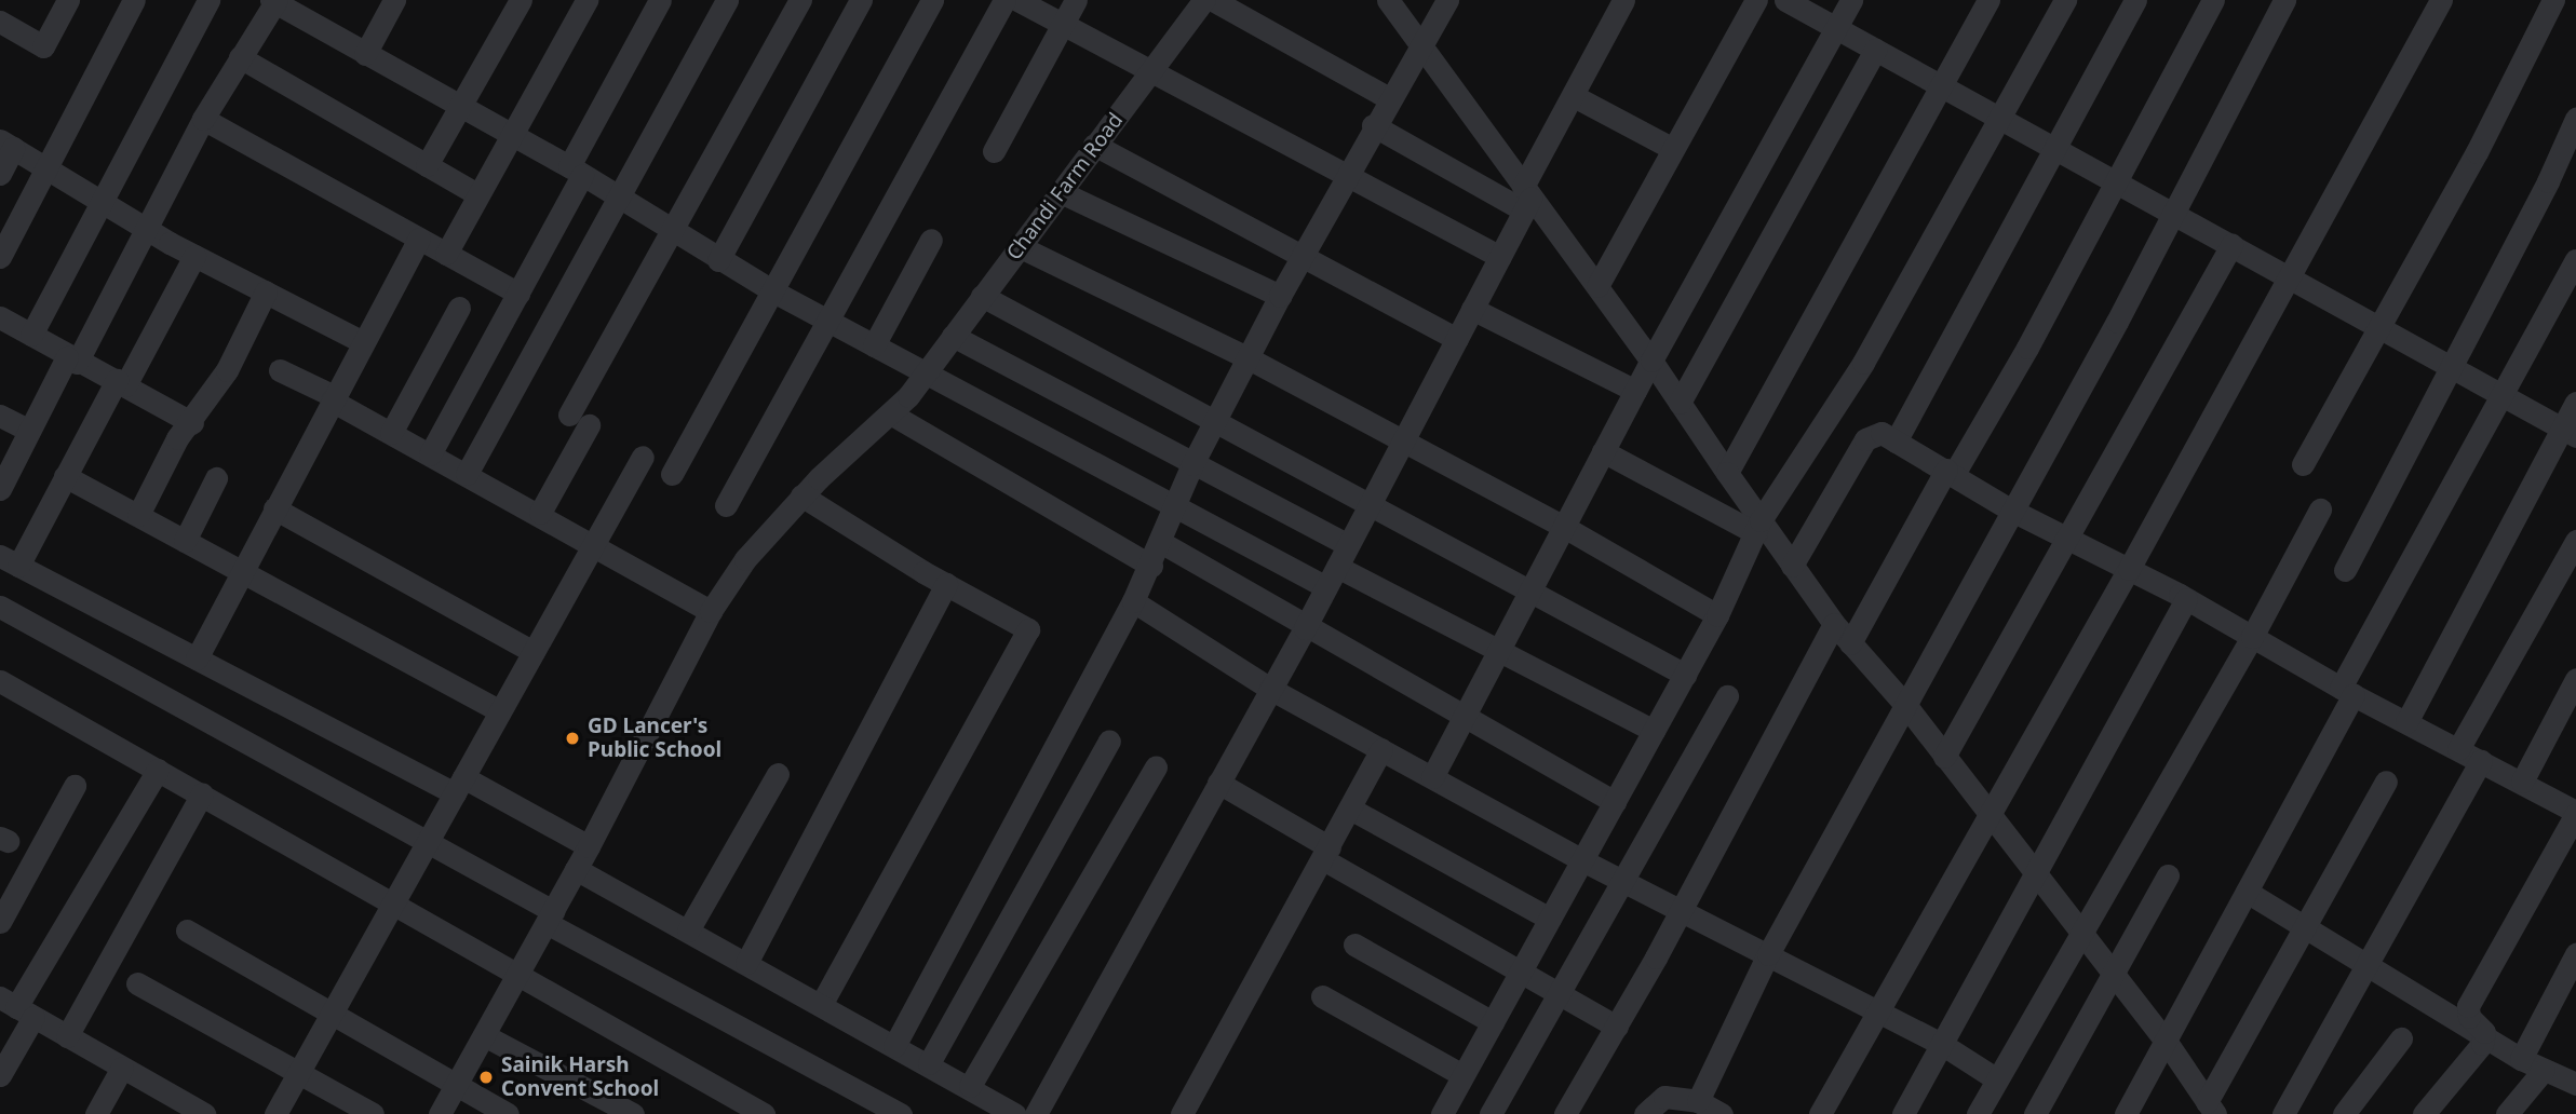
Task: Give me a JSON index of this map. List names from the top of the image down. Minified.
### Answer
{"streets":{"street":["Chandi Farm Road"]},"places":["GD Lancer's Public School","Sainik Harsh Convent School"]}
